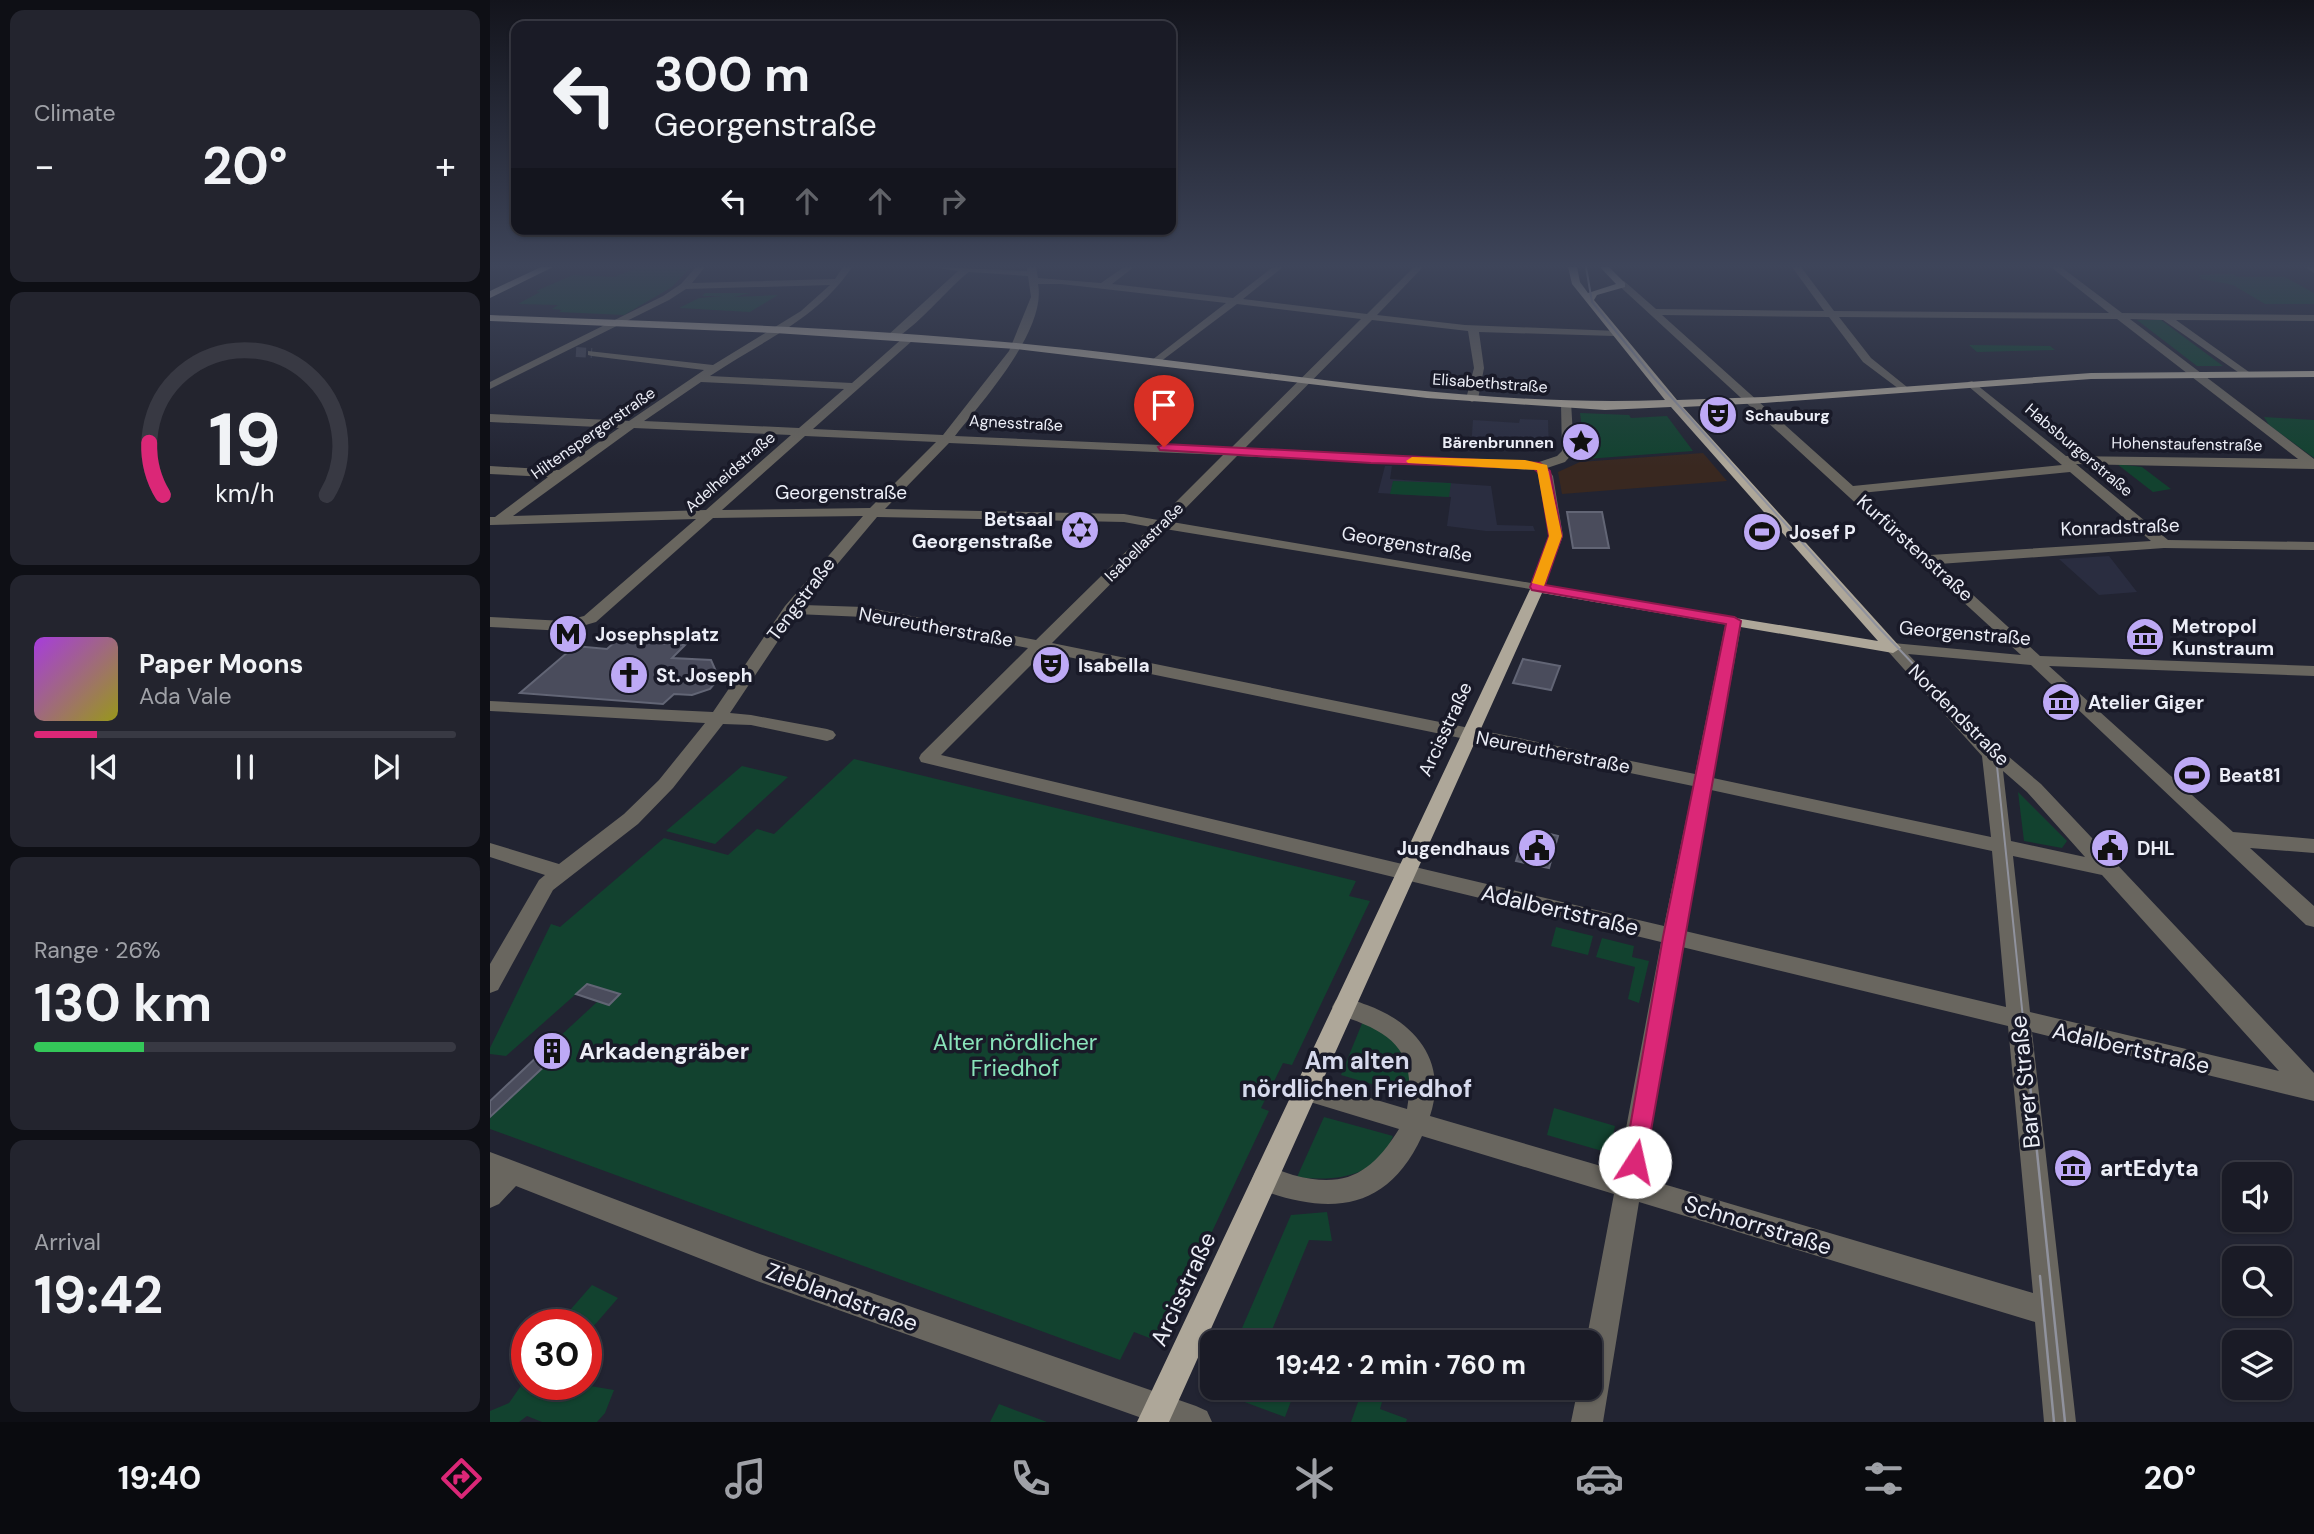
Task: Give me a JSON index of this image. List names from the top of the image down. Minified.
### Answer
{"streets":{"main road":["Elisabethstraße","Georgenstraße","Nordendstraße","Arcisstraße"],"street":["Agnesstraße","Hiltenspergerstraße","Hohenstaufenstraße","Habsburgerstraße","Adelheidstraße","Konradstraße","Isabellastraße","Kurfürstenstraße","Tengstraße","Neureutherstraße","Adalbertstraße","Barer Straße","Schnorrstraße","Zieblandstraße"]},"crossings":[["Elisabethstraße","Habsburgerstraße"],["Elisabethstraße","Adelheidstraße"],["Elisabethstraße","Isabellastraße"],["Elisabethstraße","Kurfürstenstraße"],["Elisabethstraße","Tengstraße"],["Elisabethstraße","Nordendstraße"],["Agnesstraße","Hiltenspergerstraße"],["Agnesstraße","Adelheidstraße"],["Agnesstraße","Isabellastraße"],["Agnesstraße","Tengstraße"],["Agnesstraße","Arcisstraße"],["Hiltenspergerstraße","Georgenstraße"],["Hohenstaufenstraße","Habsburgerstraße"],["Hohenstaufenstraße","Kurfürstenstraße"],["Habsburgerstraße","Konradstraße"],["Adelheidstraße","Georgenstraße"],["Georgenstraße","Isabellastraße"],["Georgenstraße","Kurfürstenstraße"],["Georgenstraße","Tengstraße"],["Georgenstraße","Nordendstraße"],["Georgenstraße","Arcisstraße"],["Konradstraße","Kurfürstenstraße"],["Isabellastraße","Neureutherstraße"],["Isabellastraße","Adalbertstraße"],["Tengstraße","Neureutherstraße"],["Neureutherstraße","Nordendstraße"],["Neureutherstraße","Arcisstraße"],["Neureutherstraße","Barer Straße"],["Nordendstraße","Adalbertstraße"],["Nordendstraße","Barer Straße"],["Arcisstraße","Adalbertstraße"],["Arcisstraße","Schnorrstraße"],["Arcisstraße","Zieblandstraße"],["Adalbertstraße","Barer Straße"],["Barer Straße","Schnorrstraße"]],"districts":["Am alten nördlichen Friedhof"],"parks":["Alter nördlicher Friedhof"],"places":{"theatre":["Schauburg","Isabella"],"place":["Bärenbrunnen"],"synagogue":["Betsaal Georgenstraße"],"sports":["Josef P","Beat81"],"metro station":["Josephsplatz"],"museum":["Metropol Kunstraum","Atelier Giger","artEdyta"],"church":["St. Joseph"],"public building":["Jugendhaus","DHL"],"building":["Arkadengräber"]},"page":{"tile":["Climate",["Range · 26%","130 km"],["Arrival","19:42"]],"turn":["300 m","Georgenstraße"],"heat":["−","20°","+"],"song":["Paper Moons","Ada Vale"],"limit":"30","trip":"19:42 · 2 min · 760 m","tabs":["19:40","20°"],"gauge":["19","km/h"]}}
